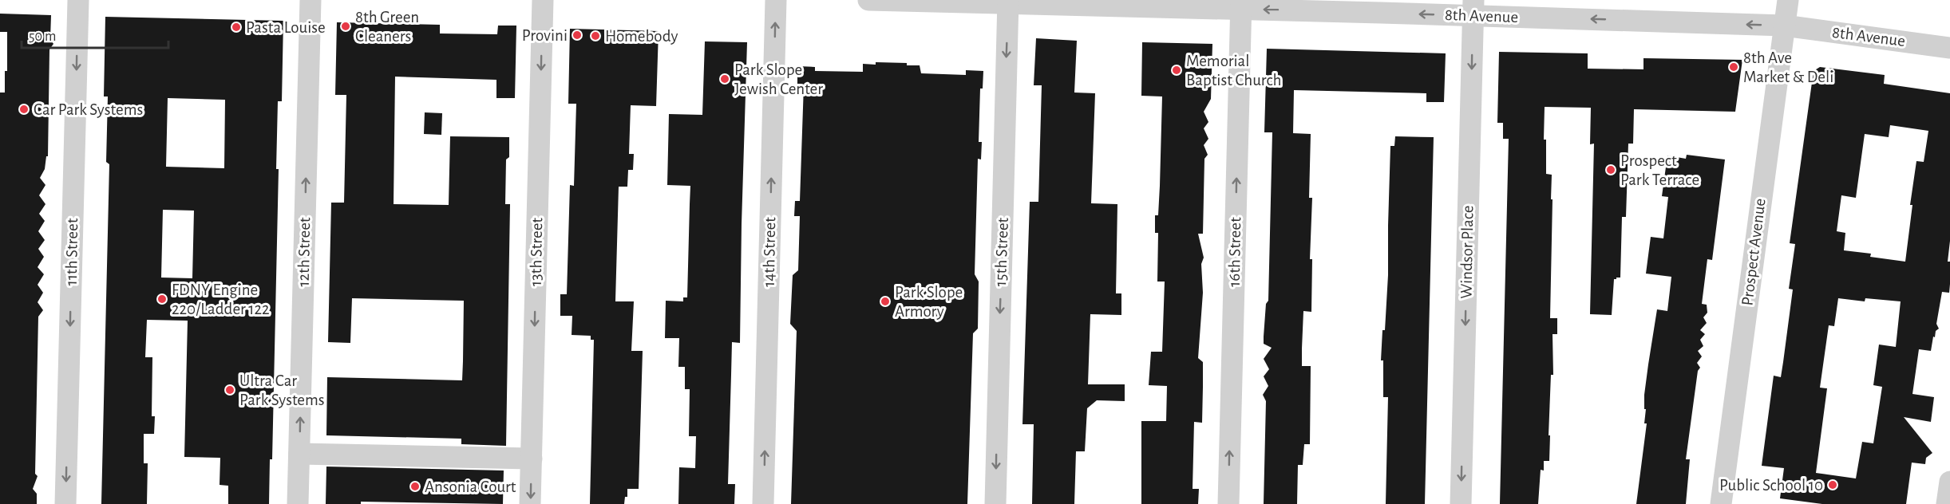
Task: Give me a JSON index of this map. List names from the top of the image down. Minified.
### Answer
{"streets":{"street":["8th Avenue","11th Street","12th Street","13th Street","14th Street","15th Street","16th Street","Windsor Place","Prospect Avenue"]},"crossings":[["8th Avenue","15th Street"],["8th Avenue","16th Street"],["8th Avenue","Windsor Place"],["8th Avenue","Prospect Avenue"]],"one_way":["8th Avenue","11th Street","12th Street","13th Street","14th Street","15th Street","16th Street","Windsor Place"],"places":["8th Green Cleaners","Pasta Louise","Provini","Homebody","8th Ave Market & Deli","Memorial Baptist Church","Park Slope Jewish Center","Car Park Systems","Prospect Park Terrace","FDNY Engine 220/Ladder 122","Park Slope Armory","Ultra Car Park Systems","Public School 10","Ansonia Court"],"scale_bar":"50 m"}
